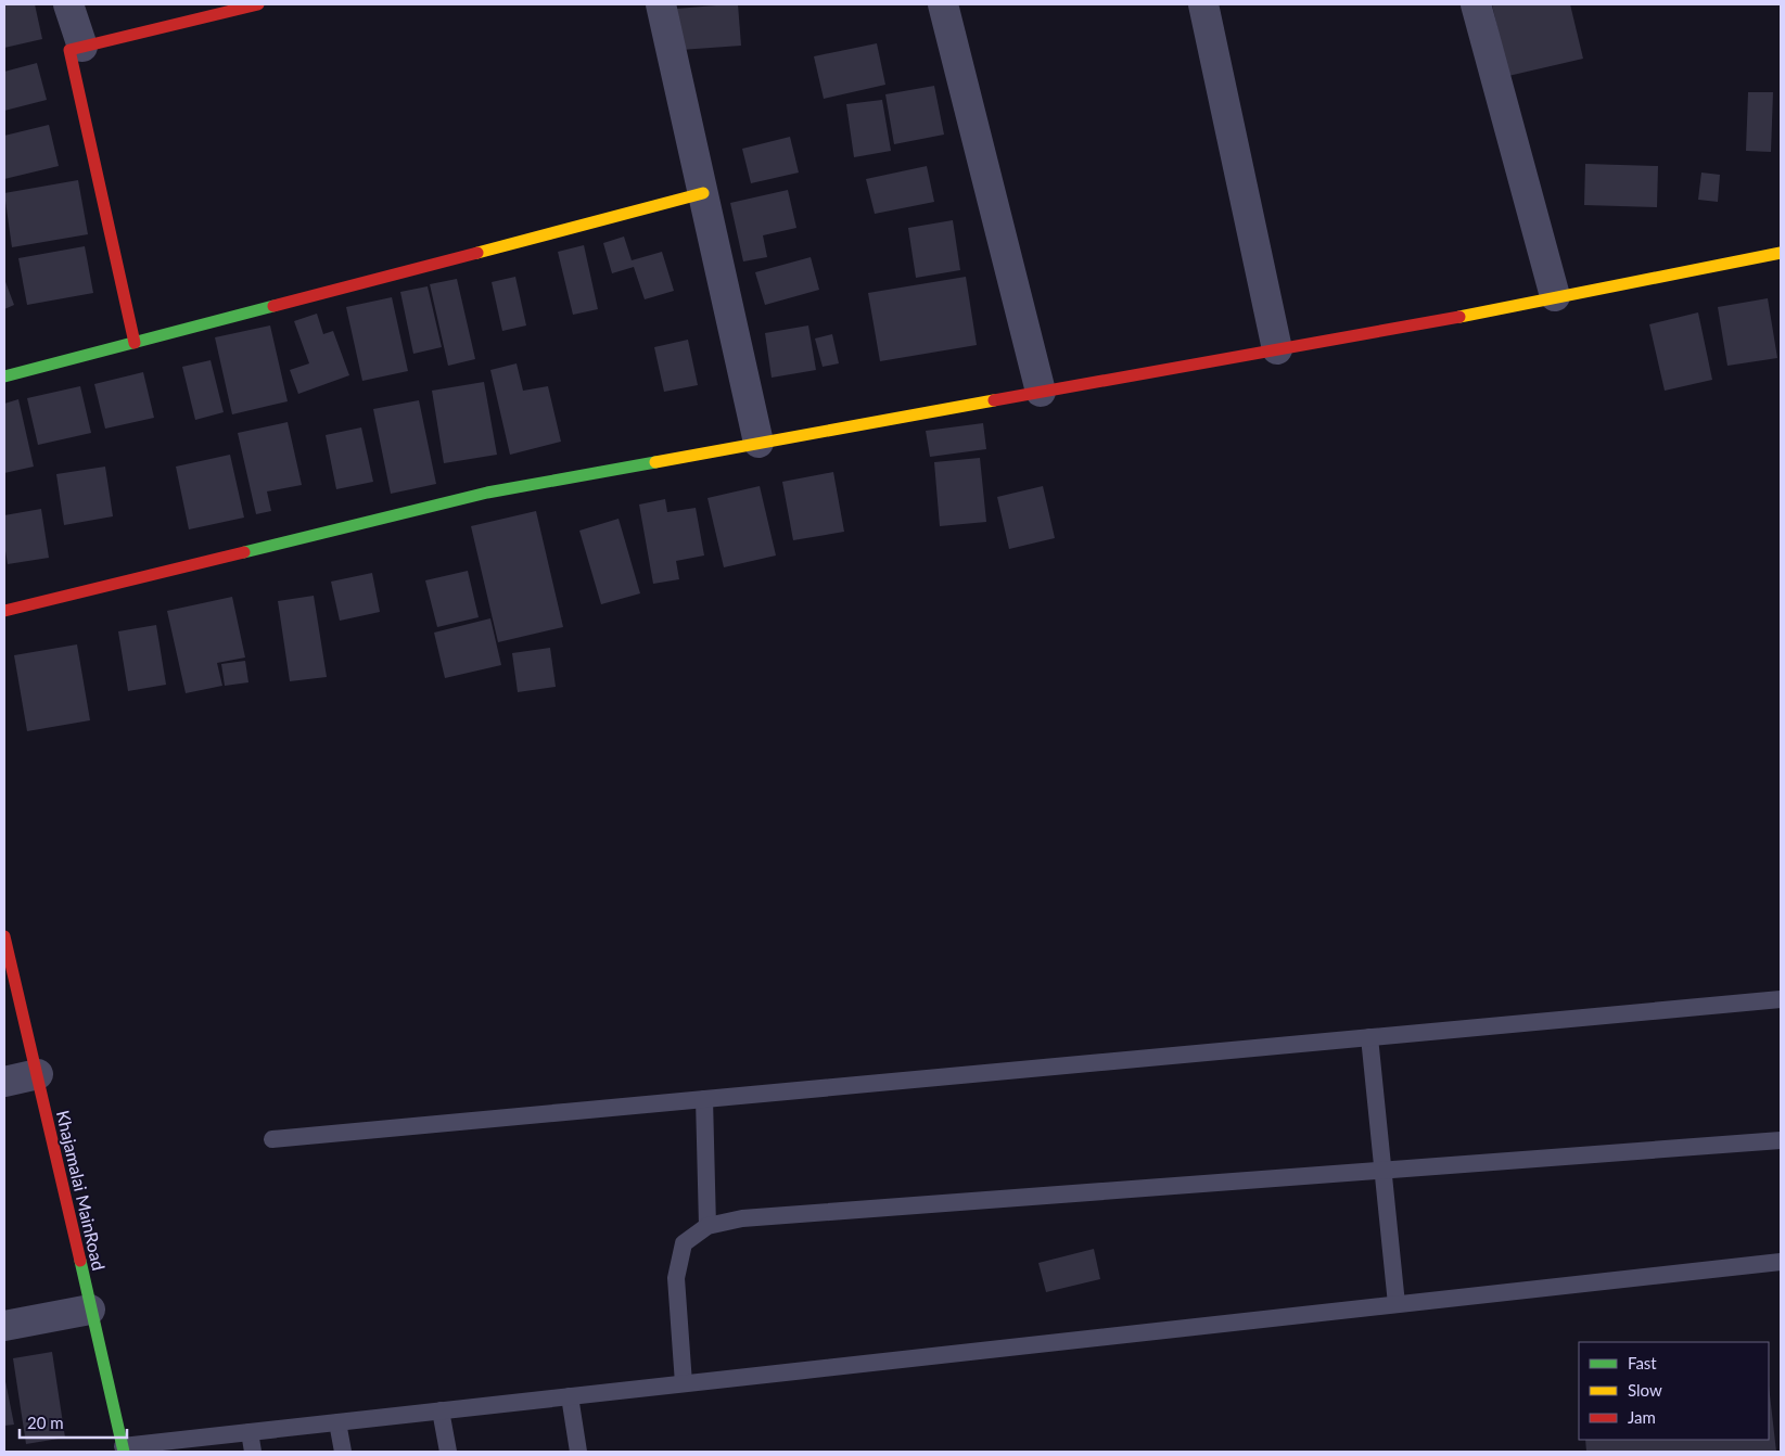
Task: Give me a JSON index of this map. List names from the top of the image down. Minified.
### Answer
{"streets":{"street":["Khajamalai MainRoad"]},"legend":["Fast","Slow","Jam"],"scale_bar":"20 m"}
